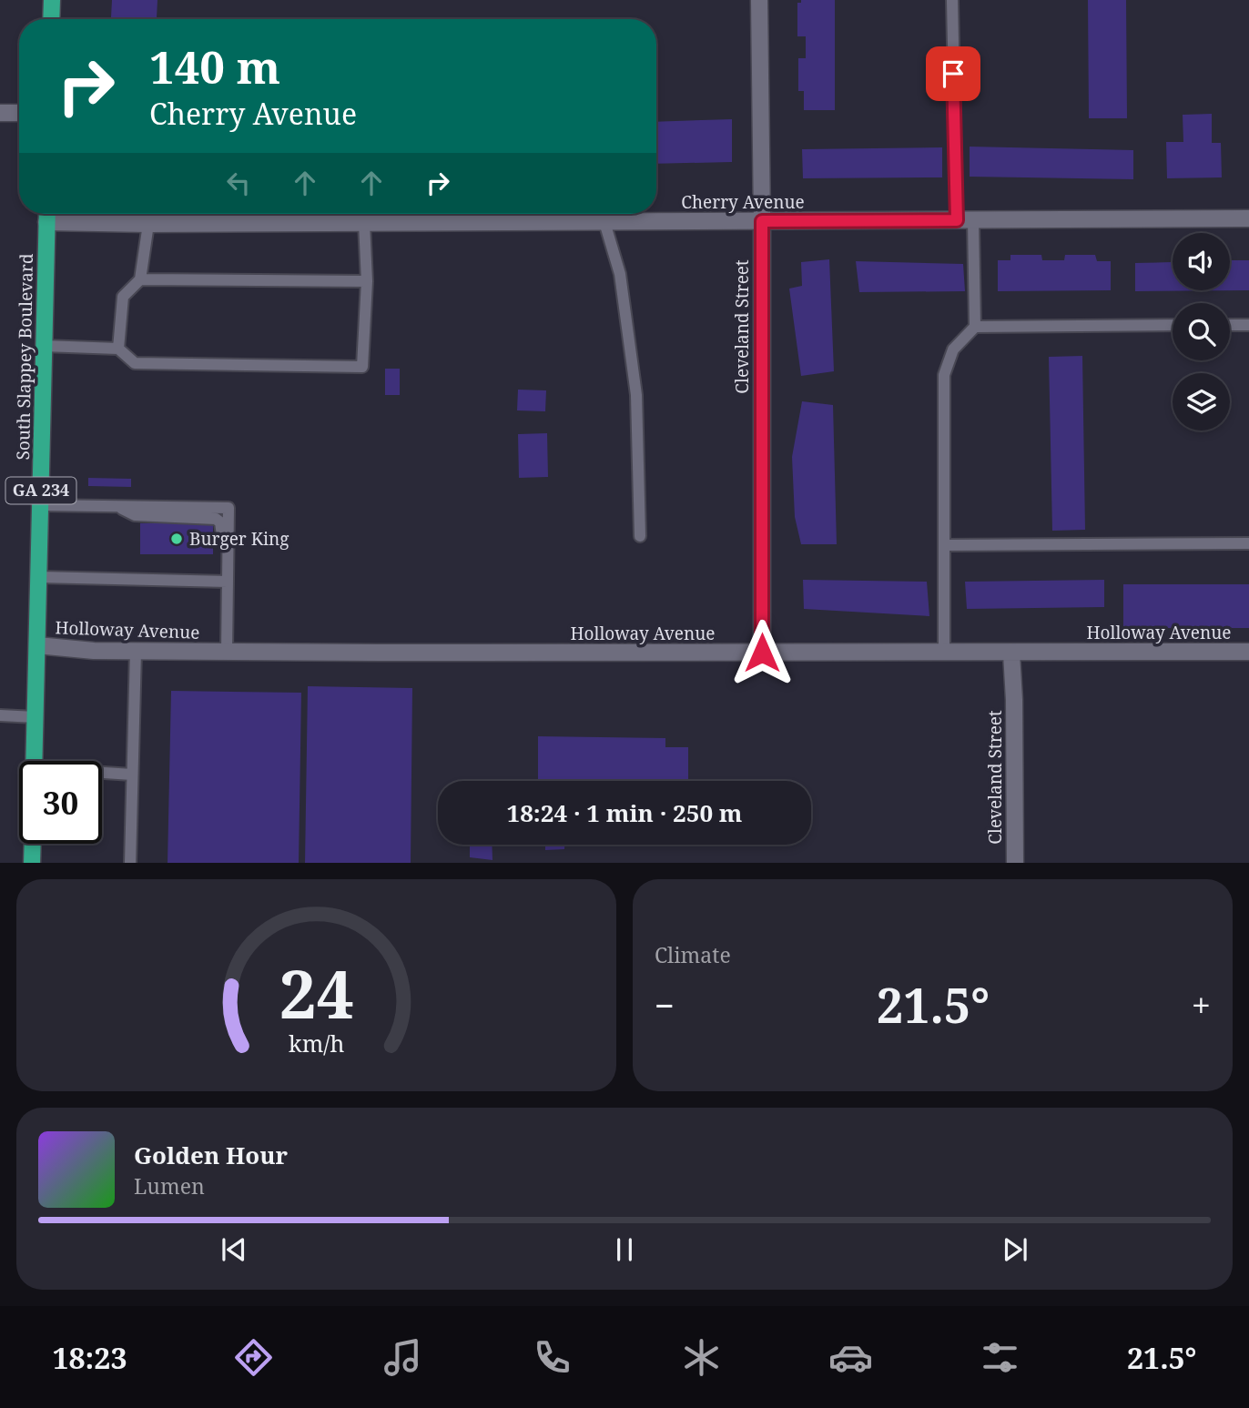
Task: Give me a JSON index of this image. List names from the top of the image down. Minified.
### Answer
{"streets":{"main road":["South Slappey Boulevard","GA 234"],"street":["Cherry Avenue","Cleveland Street","Holloway Avenue"]},"crossings":[["Cherry Avenue","Cleveland Street"],["Cherry Avenue","South Slappey Boulevard"],["Cleveland Street","Holloway Avenue"],["South Slappey Boulevard","Holloway Avenue"]],"places":["Burger King"],"page":{"turn":["140 m","Cherry Avenue"],"limit":"30","trip":"18:24 · 1 min · 250 m","tile":"Climate","heat":["−","21.5°","+"],"song":["Golden Hour","Lumen"],"tabs":["18:23","21.5°"],"gauge":["24","km/h"]}}
